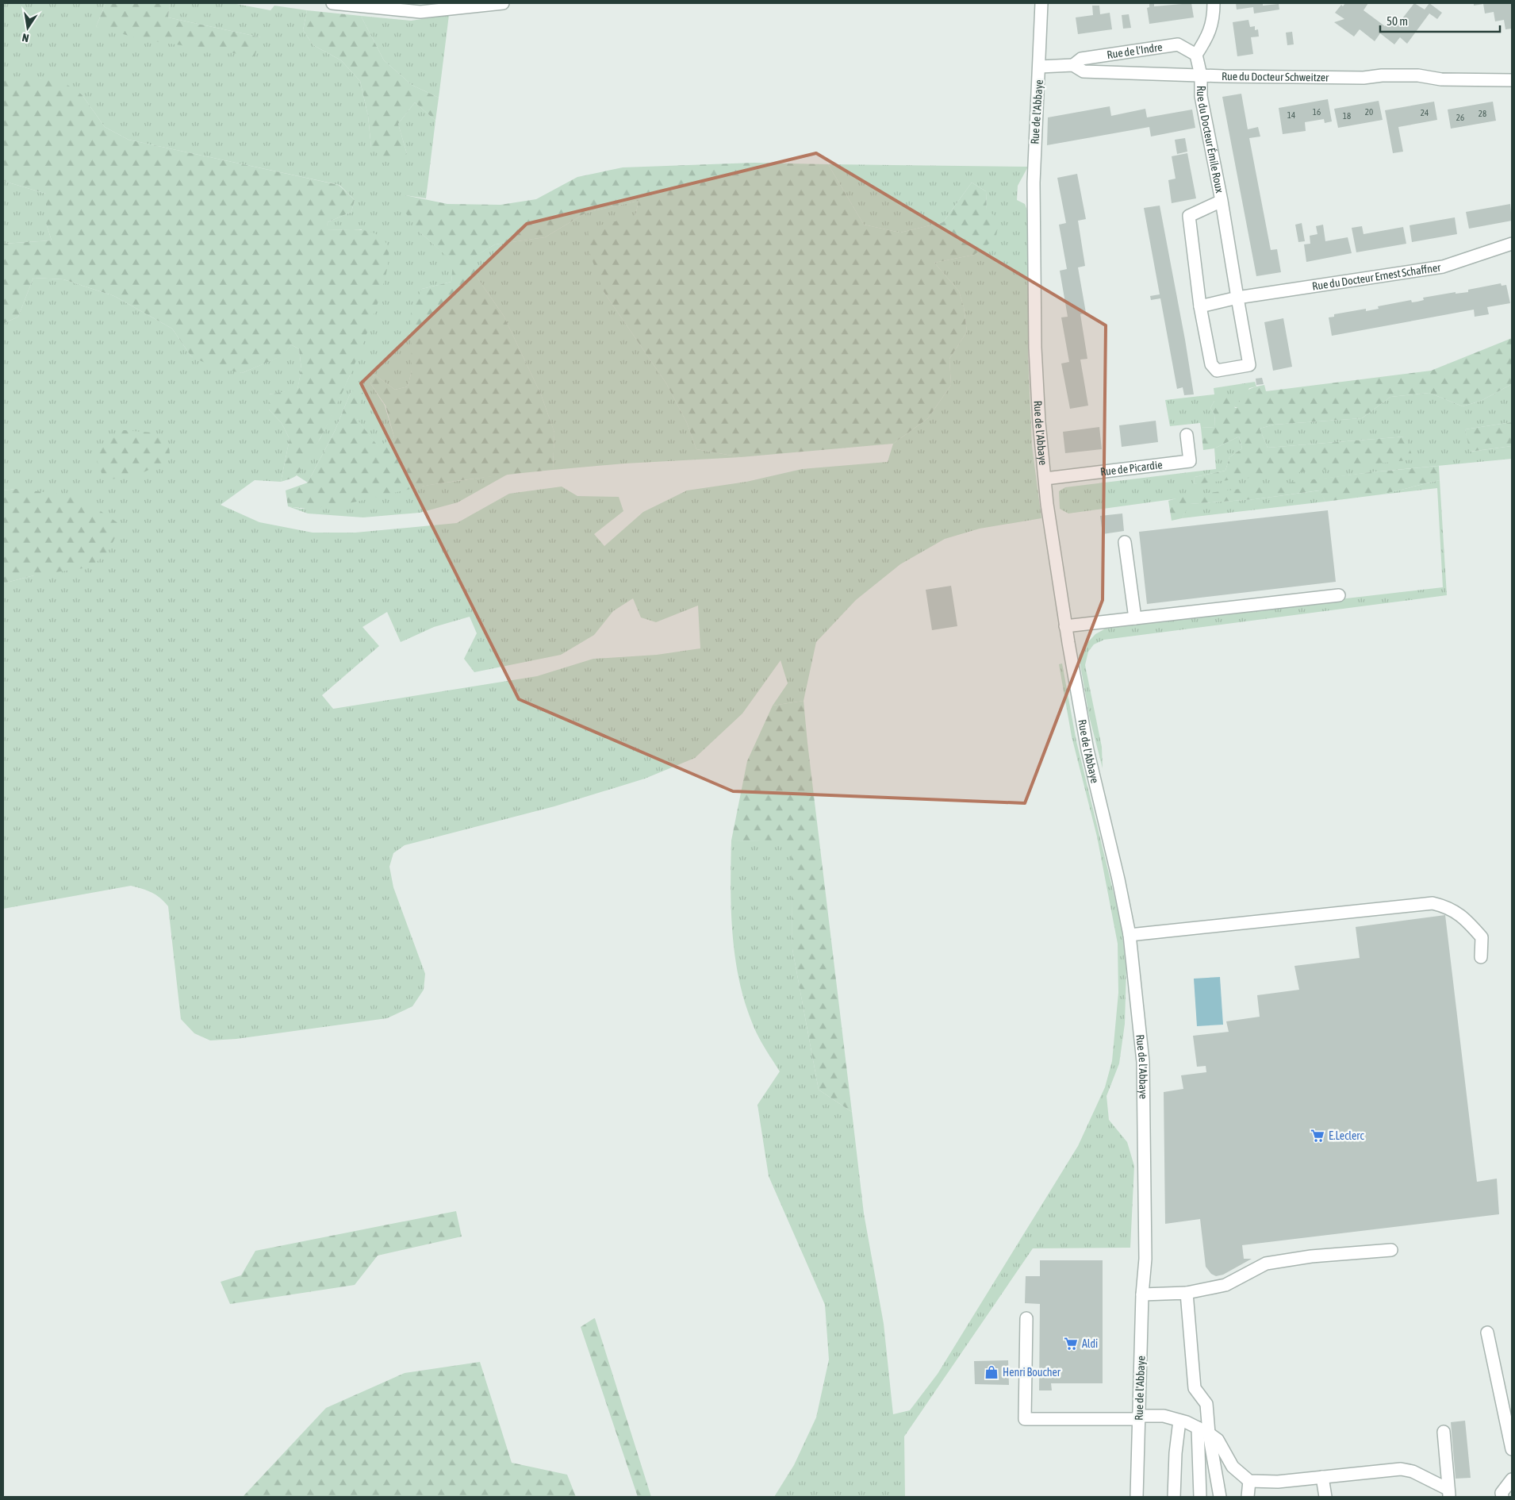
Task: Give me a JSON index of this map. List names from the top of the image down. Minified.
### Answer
{"streets":{"street":["Rue de l'Indre","Rue du Docteur Schweitzer","Rue de l'Abbaye","Rue du Docteur Émile Roux","Rue du Docteur Ernest Schaffner","Rue de Picardie"]},"crossings":[["Rue de l'Indre","Rue du Docteur Schweitzer"],["Rue du Docteur Schweitzer","Rue de l'Abbaye"],["Rue du Docteur Schweitzer","Rue du Docteur Émile Roux"],["Rue de l'Abbaye","Rue de Picardie"],["Rue du Docteur Émile Roux","Rue du Docteur Ernest Schaffner"]],"places":{"supermarket":["E.Leclerc","Aldi"],"shop":["Henri Boucher"]},"house_numbers":["16","20","24","28","14","18","26"],"scale_bar":"50 m","north":"bottom"}
